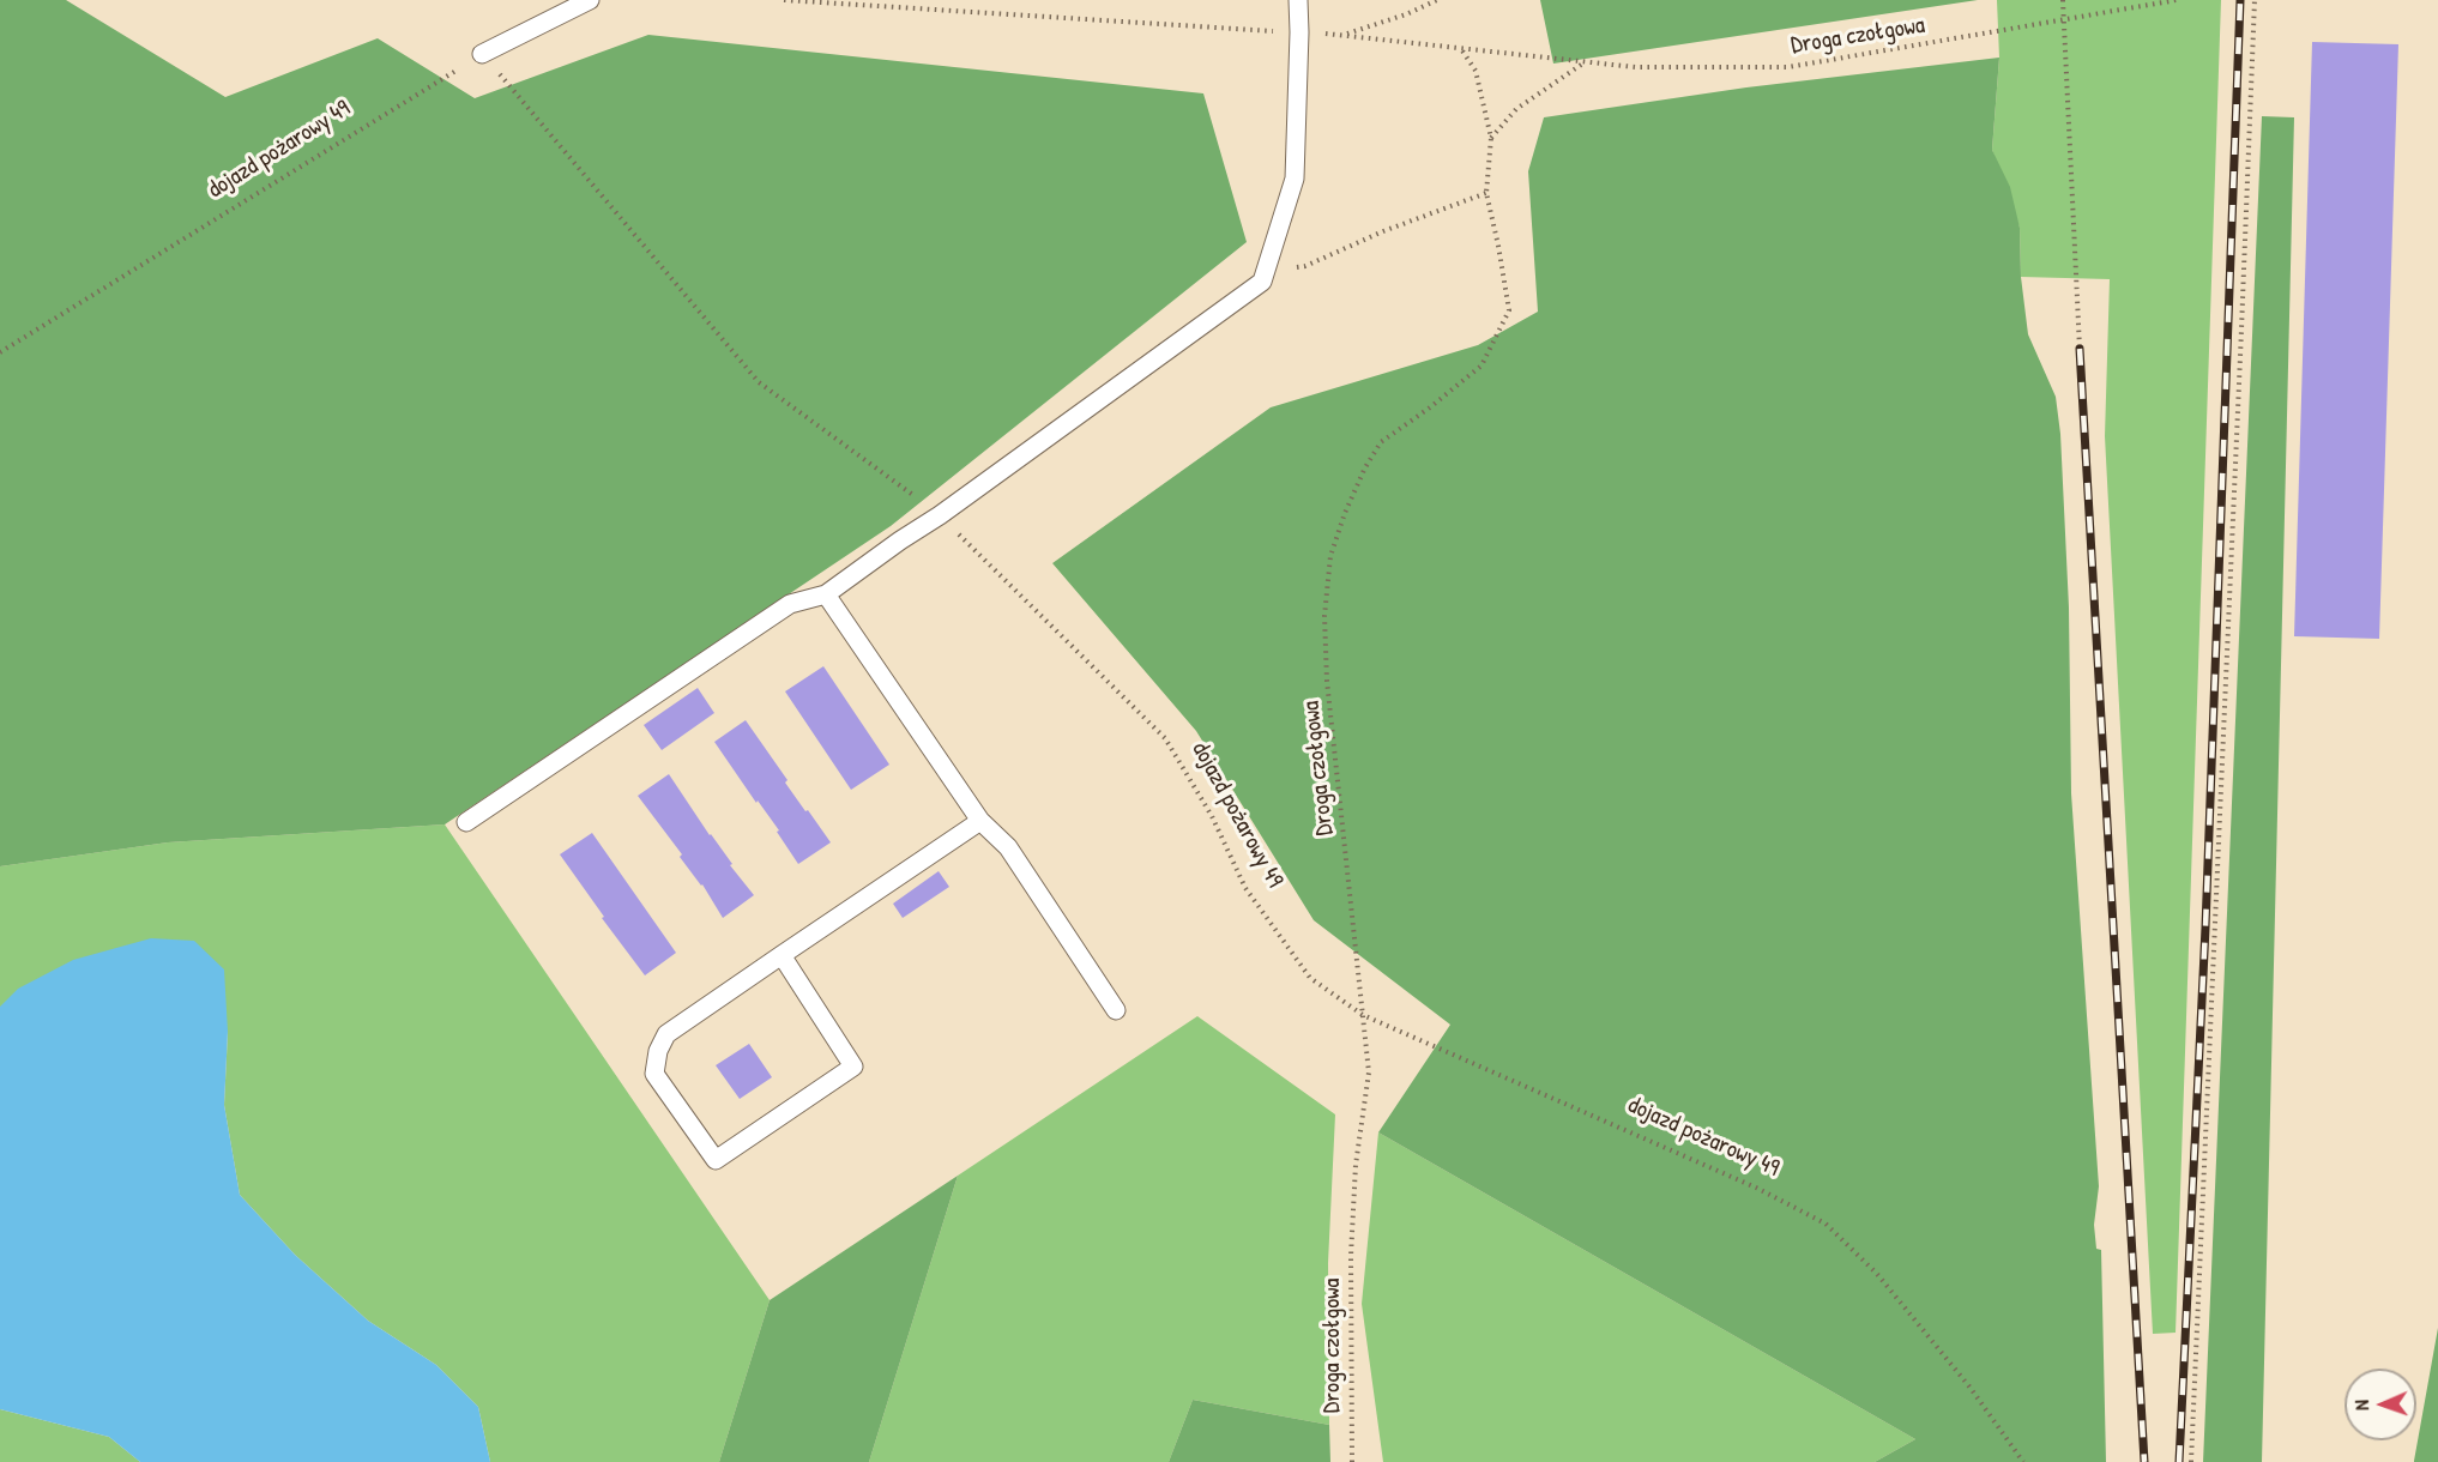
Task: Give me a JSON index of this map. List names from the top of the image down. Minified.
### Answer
{"streets":{"path":["Droga czołgowa","dojazd pożarowy 49"]},"crossings":[["Droga czołgowa","dojazd pożarowy 49"]],"north":"left"}
